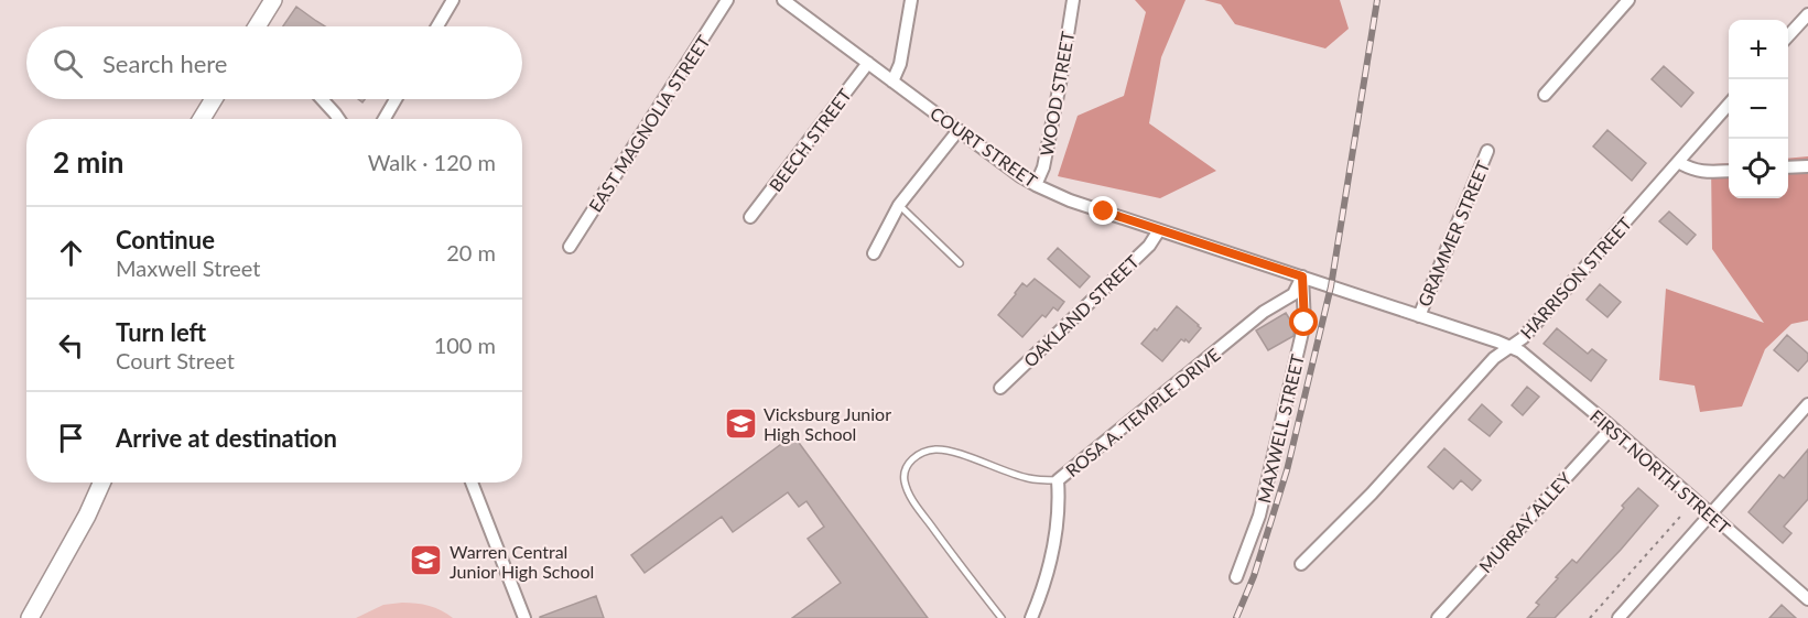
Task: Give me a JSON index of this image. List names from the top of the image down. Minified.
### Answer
{"streets":{"street":["WOOD STREET","EAST MAGNOLIA STREET","BEECH STREET","COURT STREET","GRAMMER STREET","HARRISON STREET","OAKLAND STREET","ROSA A. TEMPLE DRIVE","MAXWELL STREET","FIRST NORTH STREET","MURRAY ALLEY"]},"crossings":[["WOOD STREET","COURT STREET"],["BEECH STREET","COURT STREET"],["COURT STREET","GRAMMER STREET"],["COURT STREET","HARRISON STREET"],["COURT STREET","OAKLAND STREET"],["COURT STREET","ROSA A. TEMPLE DRIVE"],["COURT STREET","MAXWELL STREET"],["COURT STREET","FIRST NORTH STREET"],["HARRISON STREET","FIRST NORTH STREET"],["ROSA A. TEMPLE DRIVE","MAXWELL STREET"],["FIRST NORTH STREET","MURRAY ALLEY"]],"places":{"school or university":["Vicksburg Junior High School","Warren Central Junior High School"]},"page":{"map_buttons":["+","−"],"search":"Search here","heading":["2 min","Walk · 120 m"],"list":[["Continue","Maxwell Street","20 m"],["Turn left","Court Street","100 m"],"Arrive at destination"]}}
